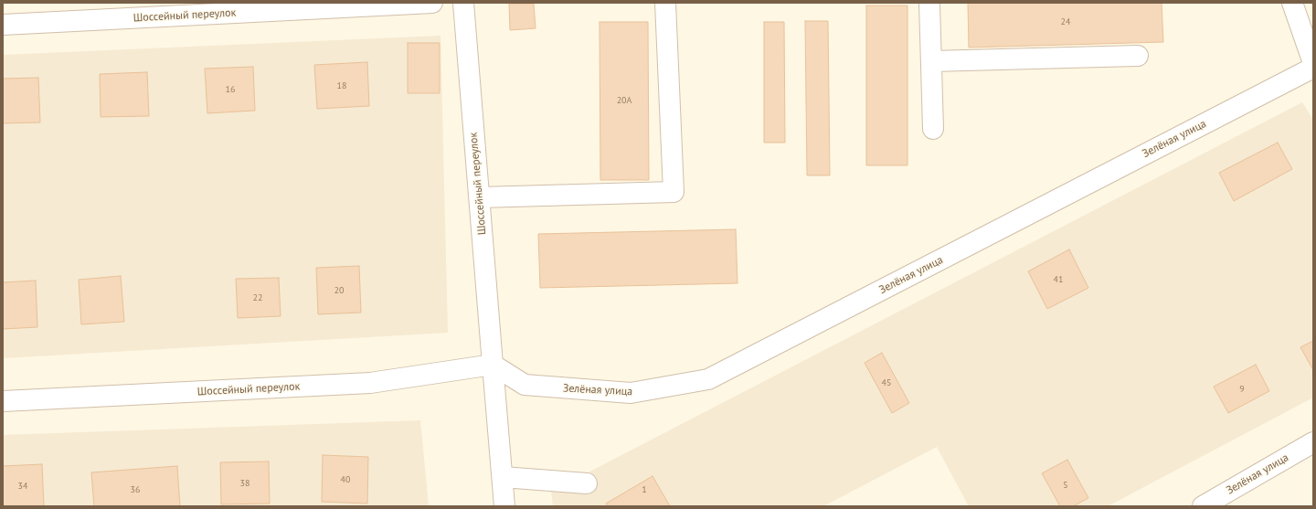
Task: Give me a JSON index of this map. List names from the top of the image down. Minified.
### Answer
{"streets":{"street":["Шоссейный переулок","Зелёная улица"]},"crossings":[["Шоссейный переулок","Зелёная улица"]],"house_numbers":["24","18","16","20А","41","20","22","45","9","40","38","5","34","36","1"]}
